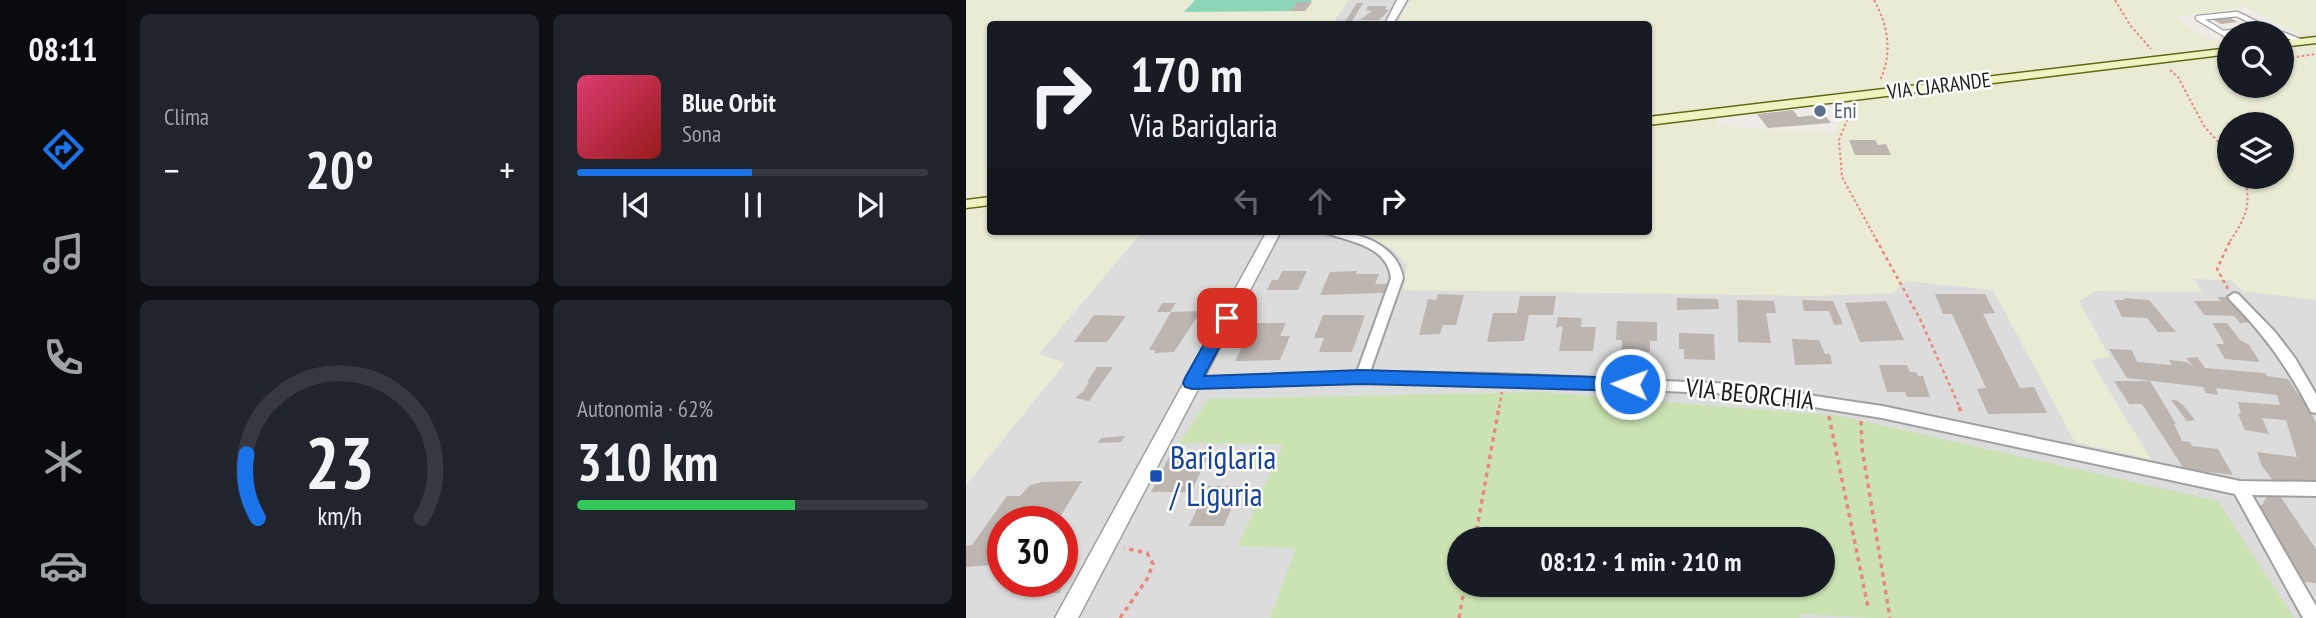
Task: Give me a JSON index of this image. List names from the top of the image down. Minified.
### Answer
{"streets":{"main road":["VIA CJARANDE"],"street":["VIA BEORCHIA"]},"places":{"other":["Eni"],"transit":["Bariglaria / Liguria"]},"page":{"tabs":"08:11","tile":["Clima",["Autonomia · 62%","310 km"]],"turn":["170 m","Via Bariglaria"],"song":["Blue Orbit","Sona"],"heat":["−","20°","+"],"limit":"30","trip":"08:12 · 1 min · 210 m","gauge":["23","km/h"]}}
